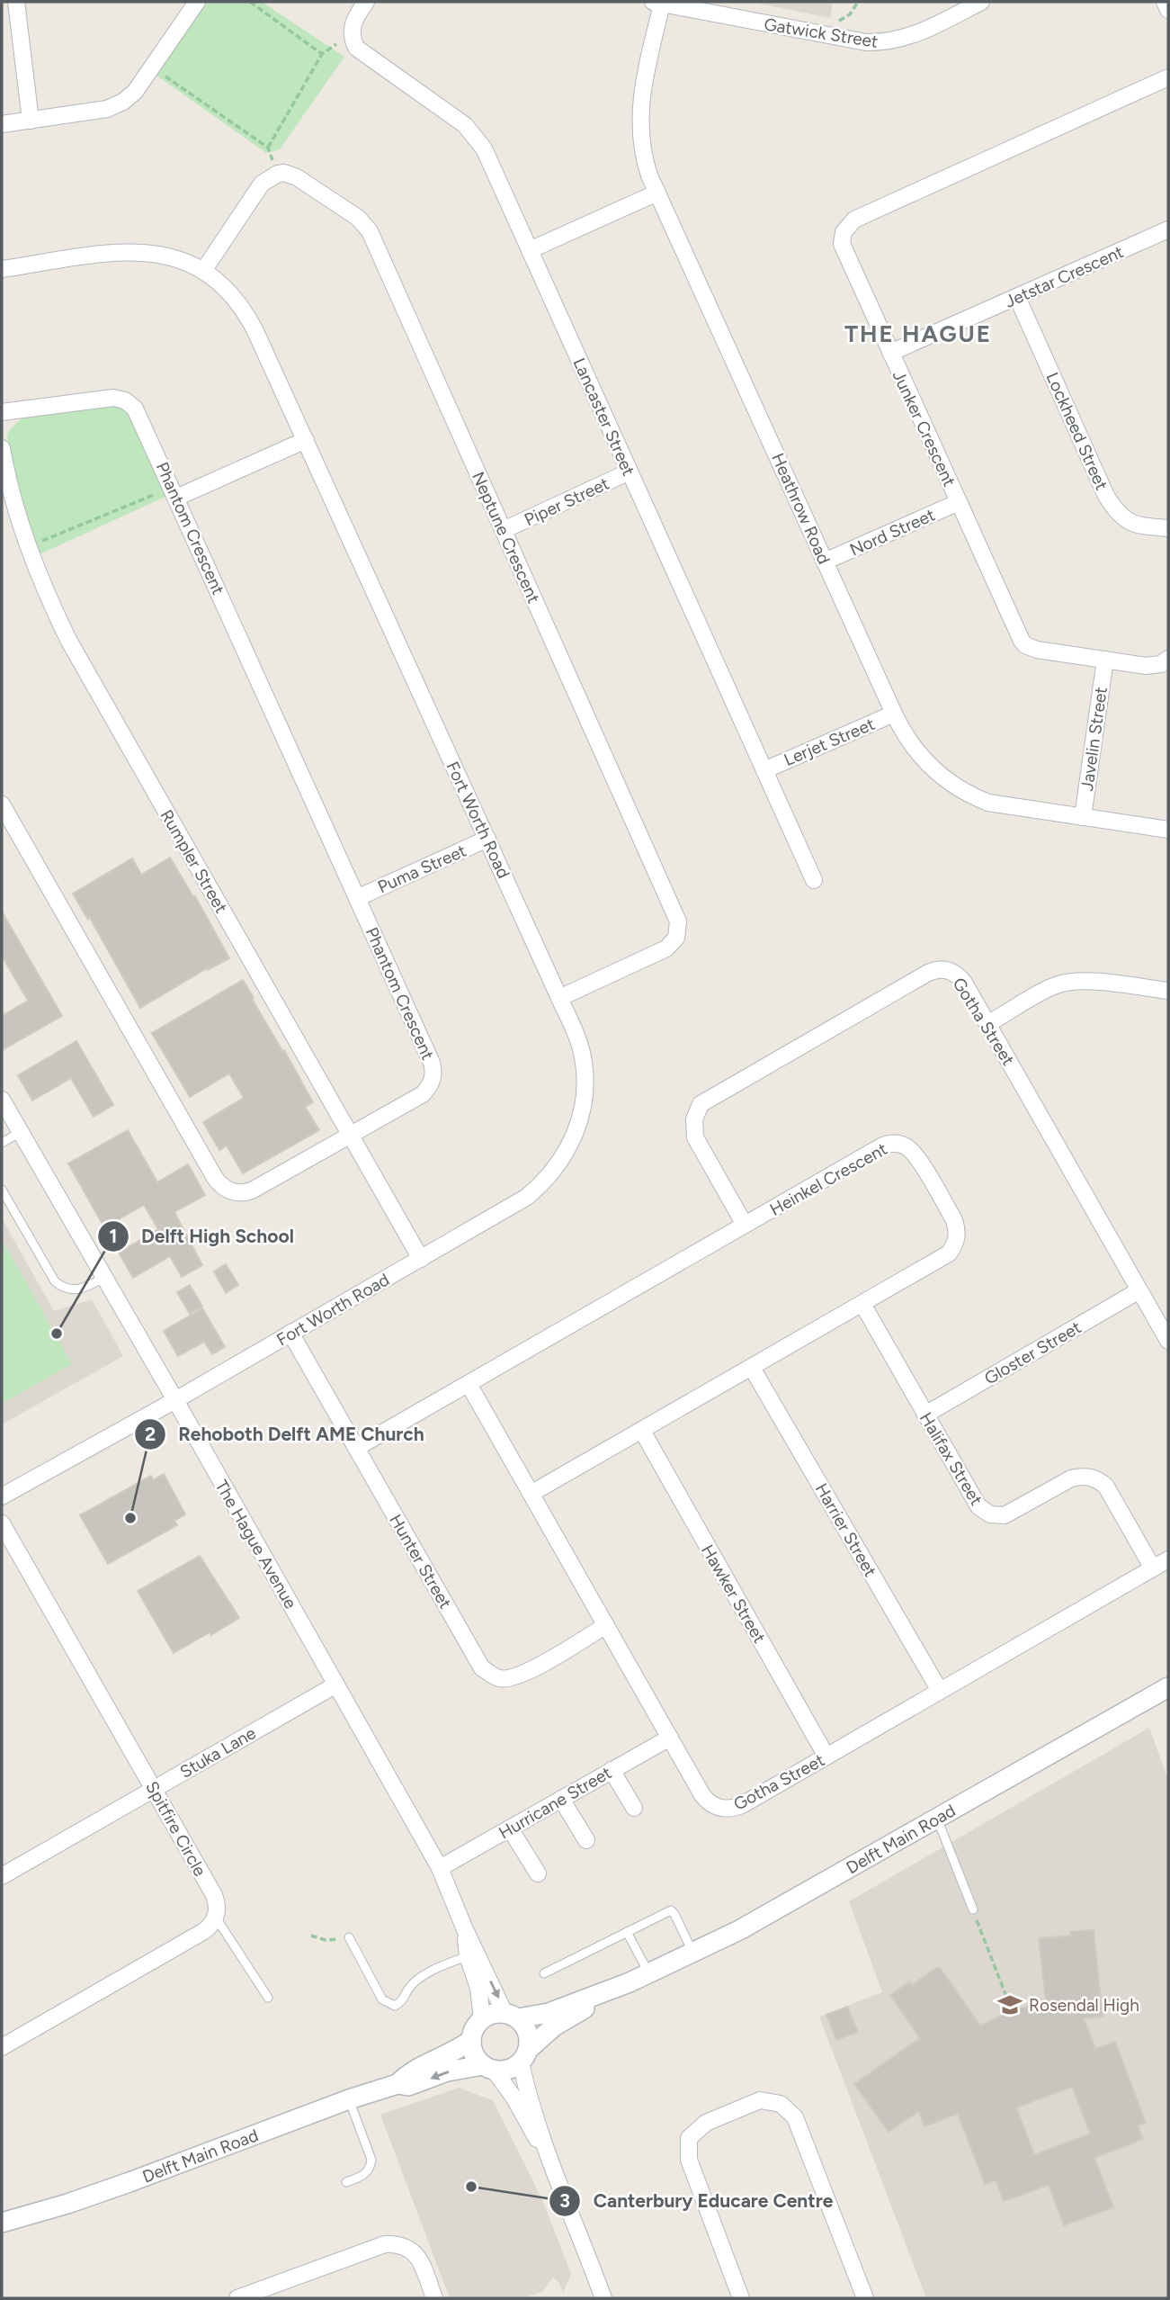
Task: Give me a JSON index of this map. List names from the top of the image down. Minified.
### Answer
{"streets":{"street":["Gatwick Street","Jetstar Crescent","Lancaster Street","Junker Crescent","Lockheed Street","Piper Street","Heathrow Road","Phantom Crescent","Nord Street","Neptune Crescent","Javelin Street","Lerjet Street","Fort Worth Road","Rumpler Street","Puma Street","Gotha Street","Heinkel Crescent","Gloster Street","Halifax Street","Harrier Street","The Hague Avenue","Hunter Street","Hawker Street","Stuka Lane","Hurricane Street","Spitfire Circle","Delft Main Road"]},"crossings":[["Gatwick Street","Heathrow Road"],["Jetstar Crescent","Junker Crescent"],["Jetstar Crescent","Lockheed Street"],["Lancaster Street","Piper Street"],["Lancaster Street","Lerjet Street"],["Junker Crescent","Nord Street"],["Junker Crescent","Javelin Street"],["Piper Street","Neptune Crescent"],["Heathrow Road","Nord Street"],["Heathrow Road","Javelin Street"],["Heathrow Road","Lerjet Street"],["Phantom Crescent","Rumpler Street"],["Phantom Crescent","Puma Street"],["Neptune Crescent","Fort Worth Road"],["Fort Worth Road","Rumpler Street"],["Fort Worth Road","Puma Street"],["Fort Worth Road","The Hague Avenue"],["Fort Worth Road","Hunter Street"],["Gotha Street","Heinkel Crescent"],["Gotha Street","Gloster Street"],["Gotha Street","Halifax Street"],["Gotha Street","Harrier Street"],["Gotha Street","Hunter Street"],["Gotha Street","Hawker Street"],["Gotha Street","Hurricane Street"],["Heinkel Crescent","Halifax Street"],["Heinkel Crescent","Harrier Street"],["Heinkel Crescent","Hunter Street"],["Heinkel Crescent","Hawker Street"],["Gloster Street","Halifax Street"],["The Hague Avenue","Stuka Lane"],["The Hague Avenue","Hurricane Street"],["The Hague Avenue","Delft Main Road"],["Stuka Lane","Spitfire Circle"]],"districts":["THE HAGUE"],"places":{"other":["Delft High School","Rehoboth Delft AME Church","Canterbury Educare Centre"],"school or university":["Rosendal High"]}}
